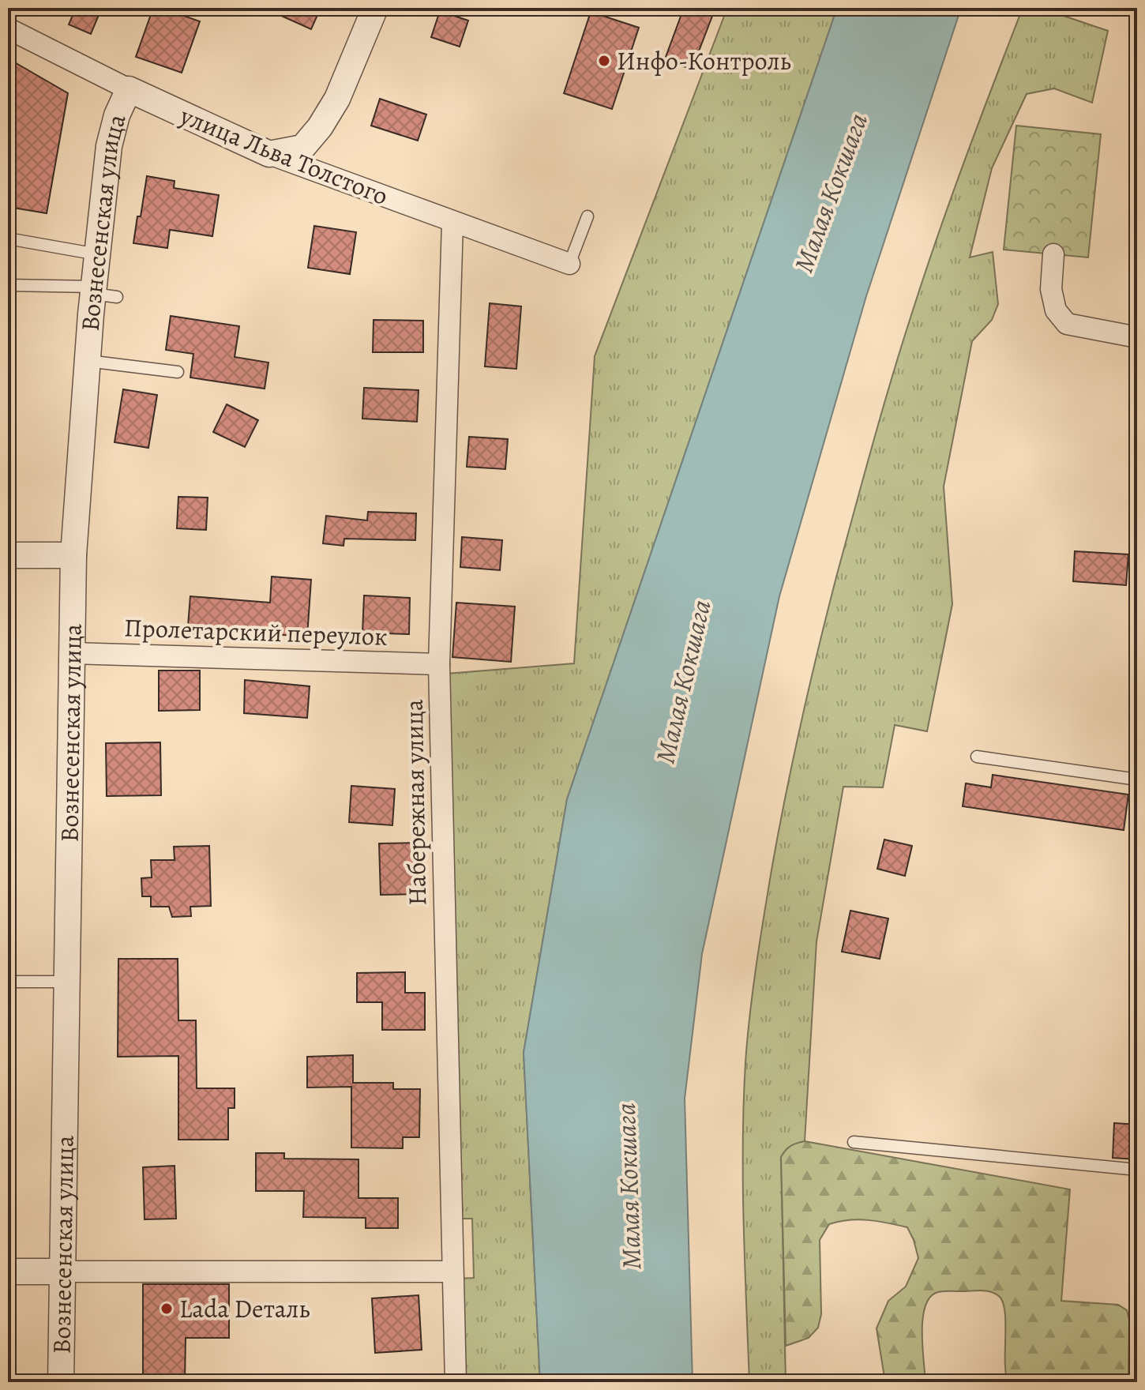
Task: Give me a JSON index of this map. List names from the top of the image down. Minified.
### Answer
{"streets":{"street":["улица Льва Толстого","Вознесенская улица","Пролетарский переулок","Набережная улица"]},"crossings":[["улица Льва Толстого","Вознесенская улица"],["улица Льва Толстого","Набережная улица"],["Вознесенская улица","Пролетарский переулок"],["Пролетарский переулок","Набережная улица"]],"water":["Малая Кокшага"],"places":["Инфо-Контроль","Lada Dеталь"]}
